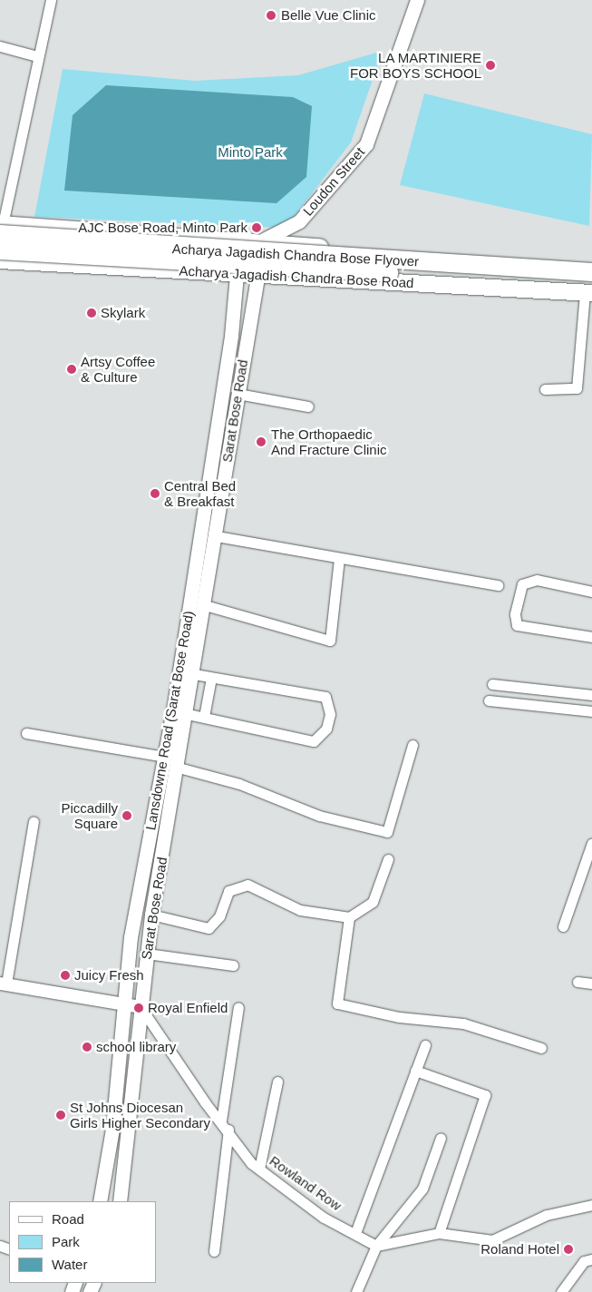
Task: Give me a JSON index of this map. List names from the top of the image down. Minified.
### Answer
{"streets":{"highway":["Acharya Jagadish Chandra Bose Flyover"],"main road":["Loudon Street","Acharya Jagadish Chandra Bose Road","Sarat Bose Road","Lansdowne Road (Sarat Bose Road)"],"street":["Rowland Row"]},"crossings":[["Loudon Street","Sarat Bose Road"],["Acharya Jagadish Chandra Bose Flyover","Acharya Jagadish Chandra Bose Road"],["Acharya Jagadish Chandra Bose Road","Sarat Bose Road"],["Acharya Jagadish Chandra Bose Road","Lansdowne Road (Sarat Bose Road)"],["Sarat Bose Road","Rowland Row"]],"parks":["Minto Park"],"places":["Belle Vue Clinic","LA MARTINIERE FOR BOYS SCHOOL","AJC Bose Road, Minto Park","Skylark","Artsy Coffee & Culture","The Orthopaedic And Fracture Clinic","Central Bed & Breakfast","Piccadilly Square","Juicy Fresh","Royal Enfield","school library","St Johns Diocesan Girls Higher Secondary","Roland Hotel"],"legend":["Road","Park","Water"]}
